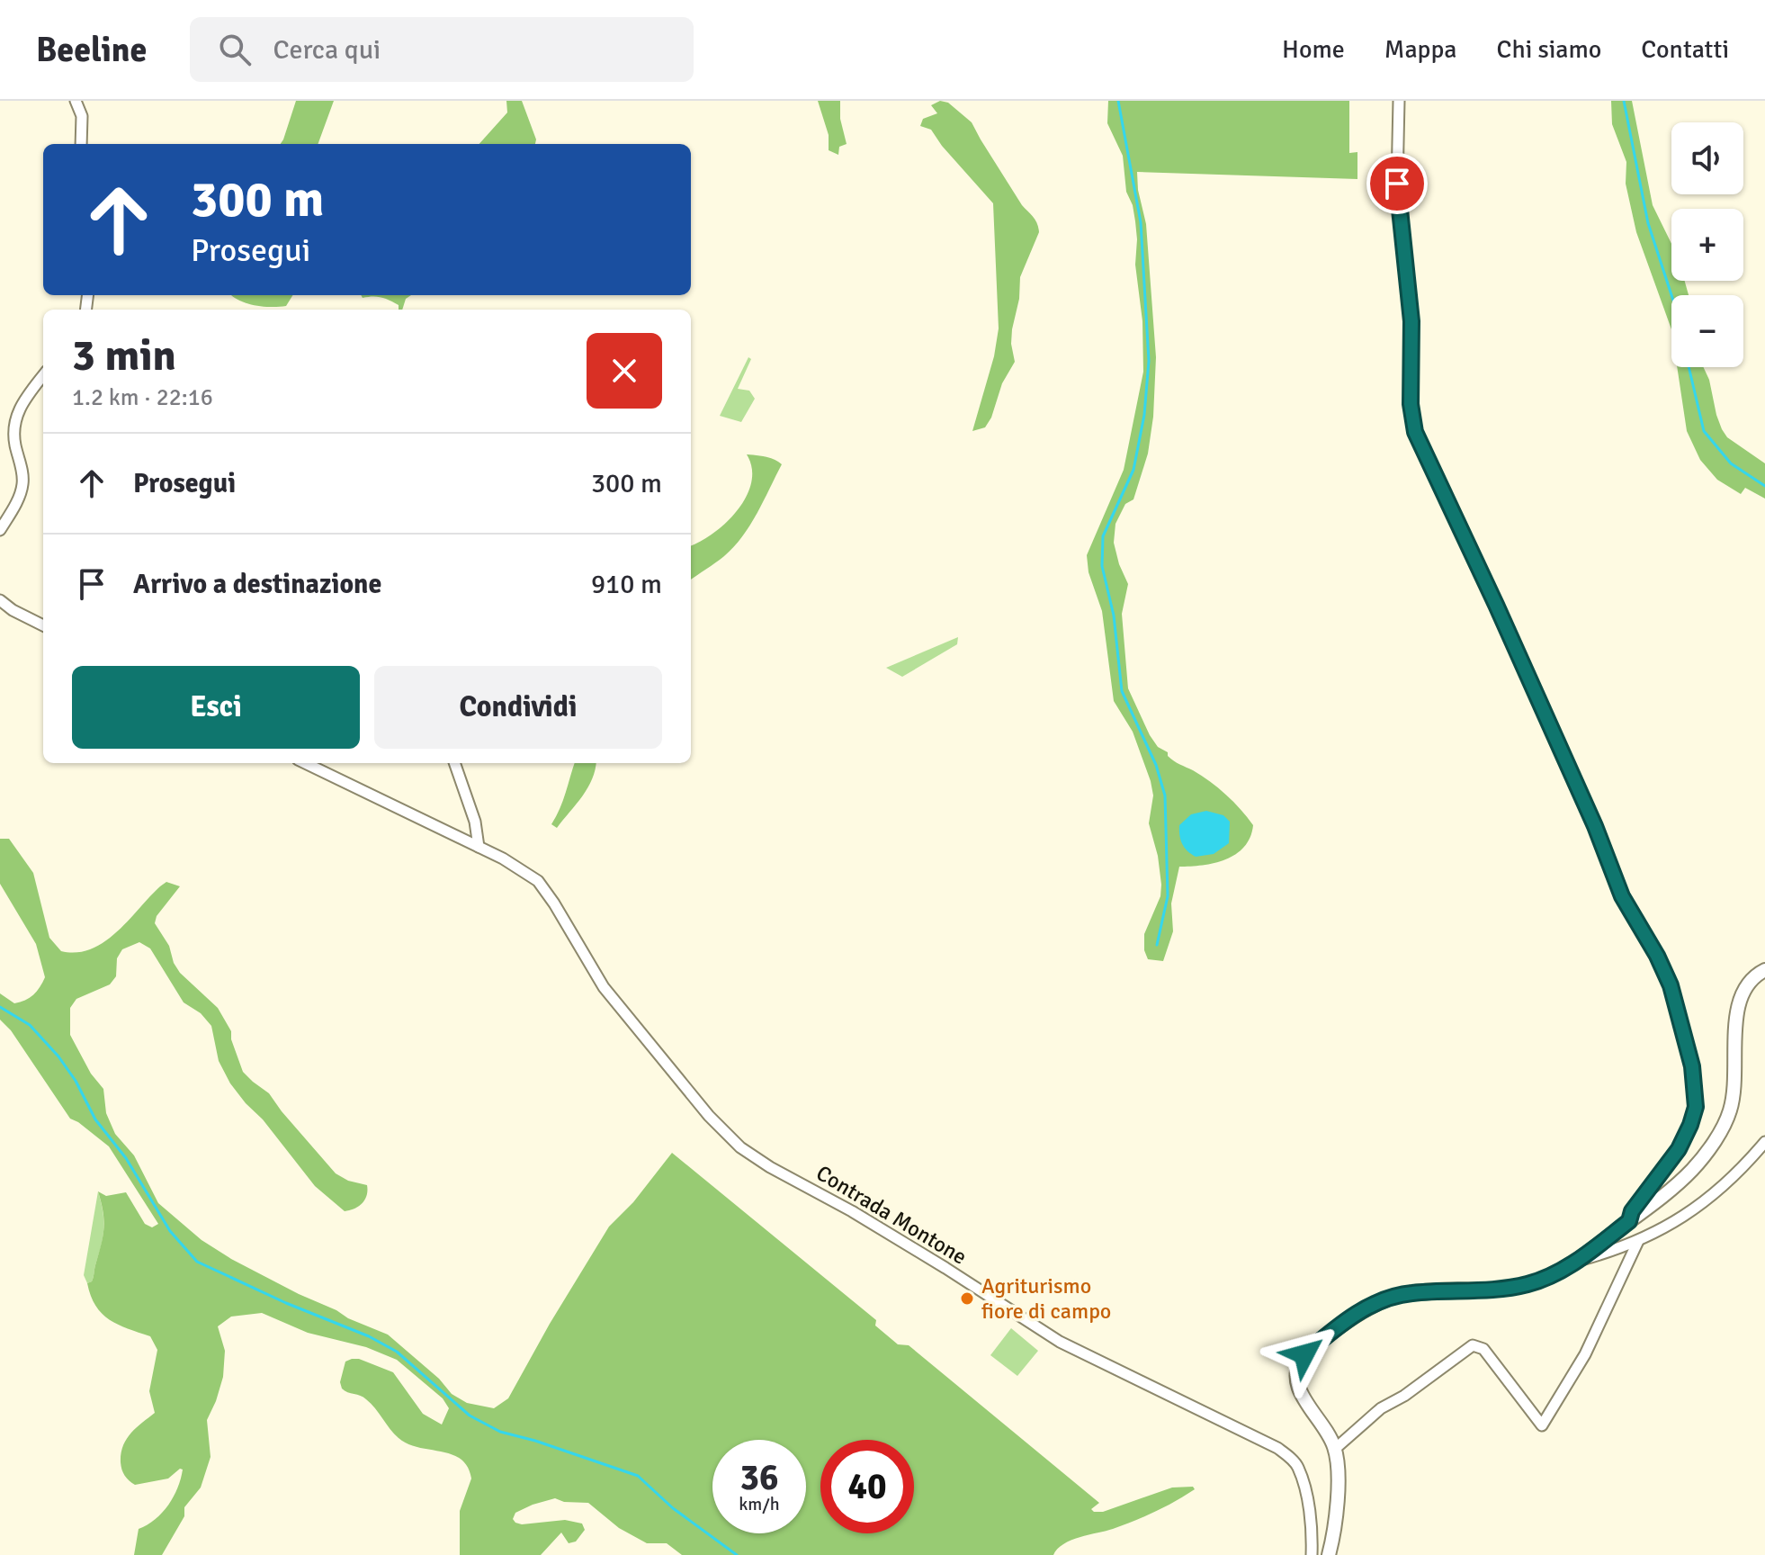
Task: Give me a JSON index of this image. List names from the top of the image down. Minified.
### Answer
{"streets":{"street":["Contrada Montone"]},"places":["Agriturismo fiore di campo"],"page":{"header":"Beeline","search":"Cerca qui","nav":["Home","Mappa","Chi siamo","Contatti"],"map_buttons":["+","−"],"turn":["300 m","Prosegui"],"heading":["3 min","1.2 km · 22:16"],"list":[{"name":"Prosegui","value":"300 m"},{"name":"Arrivo a destinazione","value":"910 m"}],"buttons":["Esci","Condividi"],"speed":"36 km/h","limit":"40"}}
